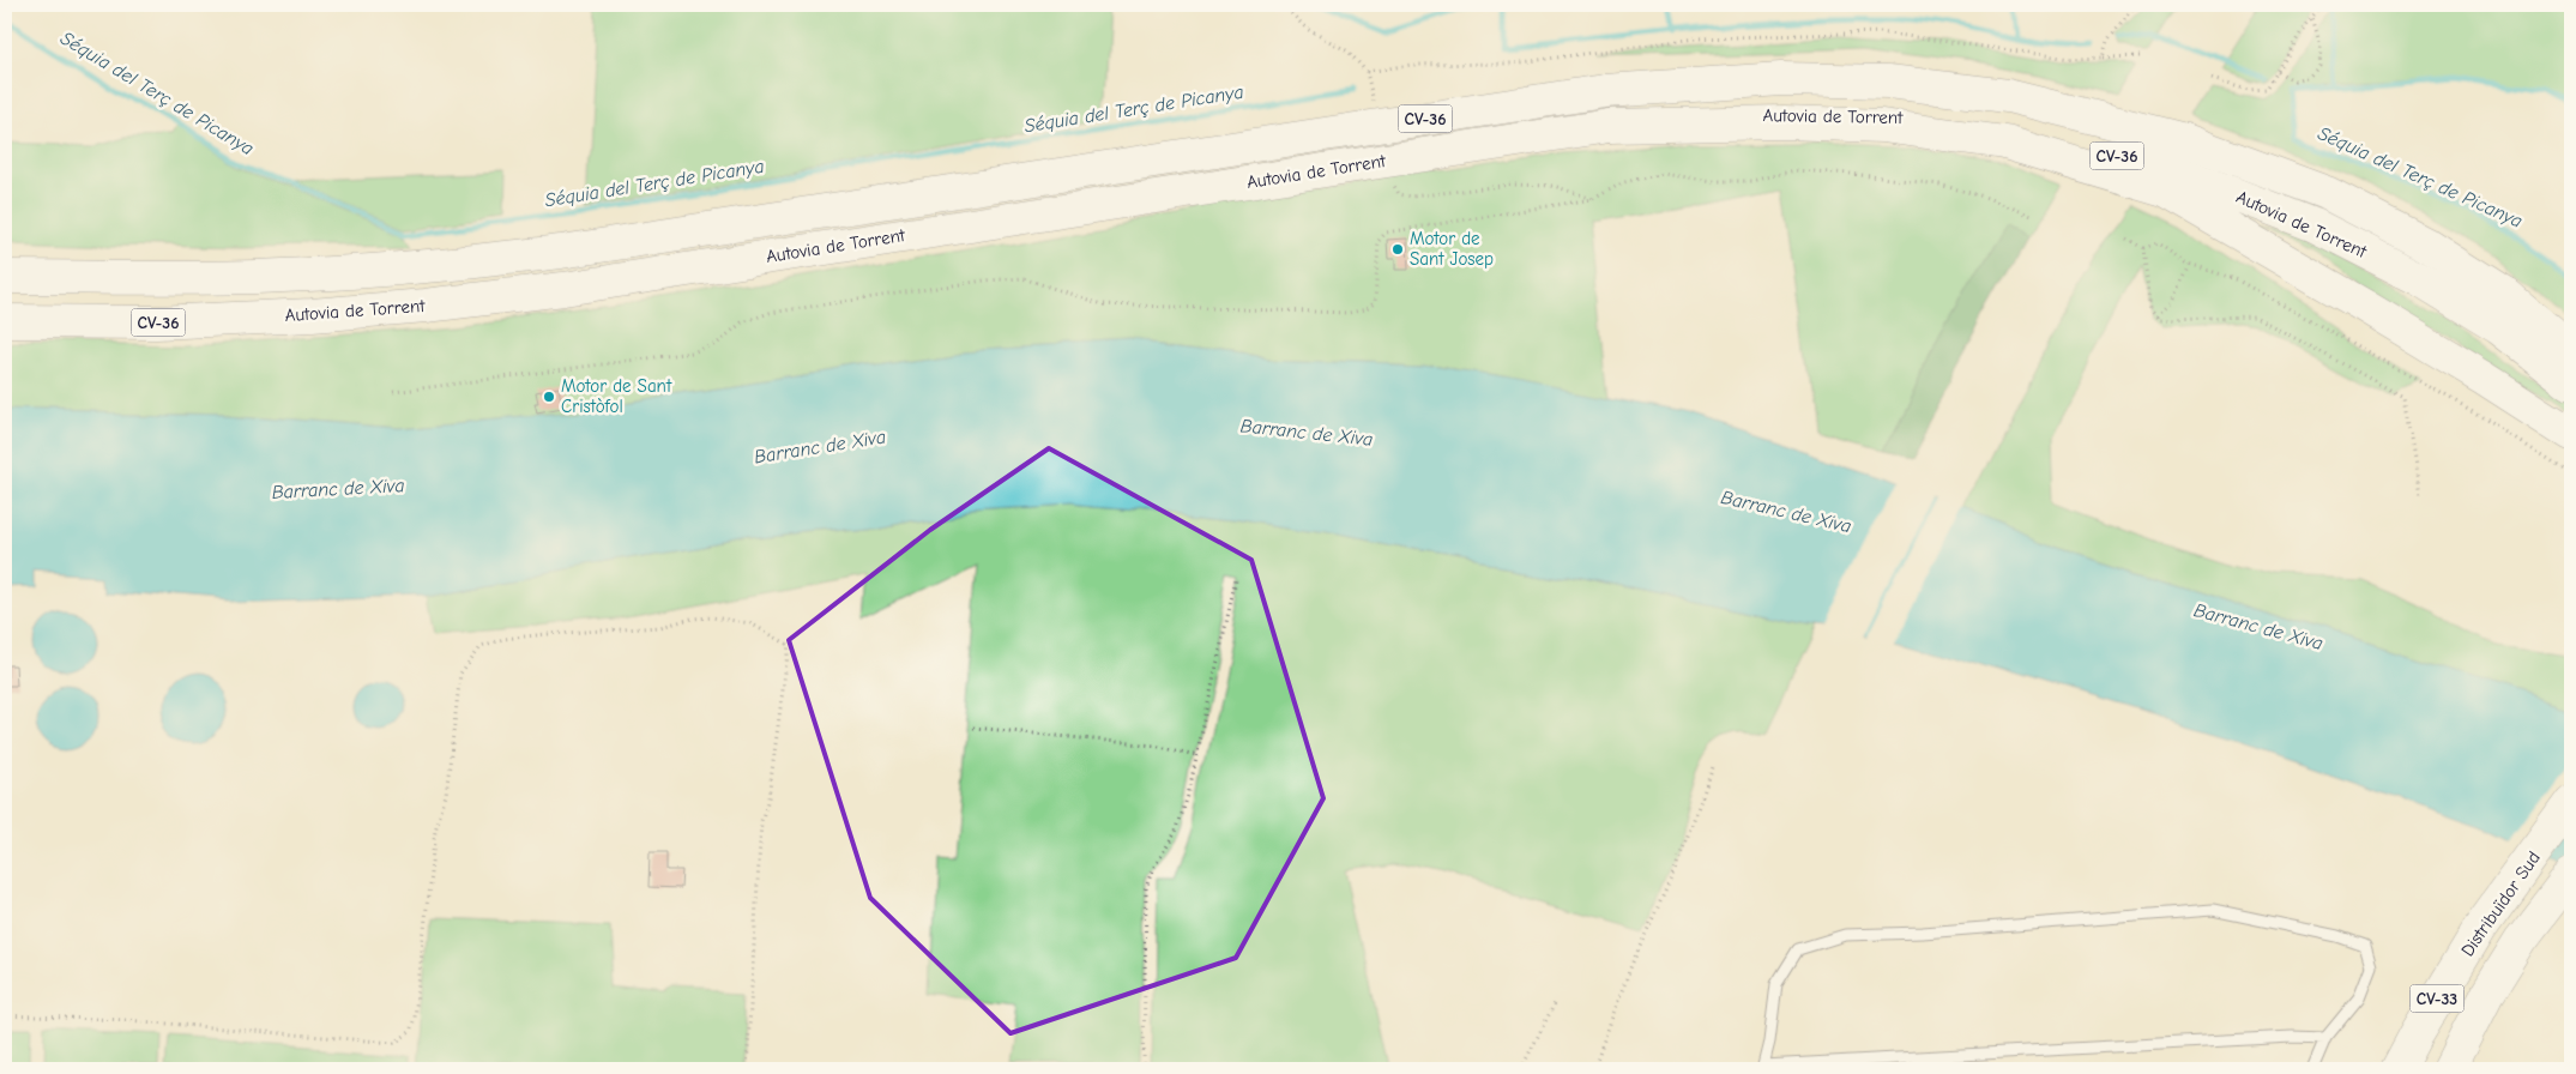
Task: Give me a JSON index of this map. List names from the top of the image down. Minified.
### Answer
{"streets":{"highway":["Autovia de Torrent","CV-36","Distribuïdor Sud","CV-33"]},"crossings":[["Autovia de Torrent","CV-36"]],"water":["Séquia del Terç de Picanya","Barranc de Xiva"],"places":["Motor de Sant Josep","Motor de Sant Cristòfol"]}
